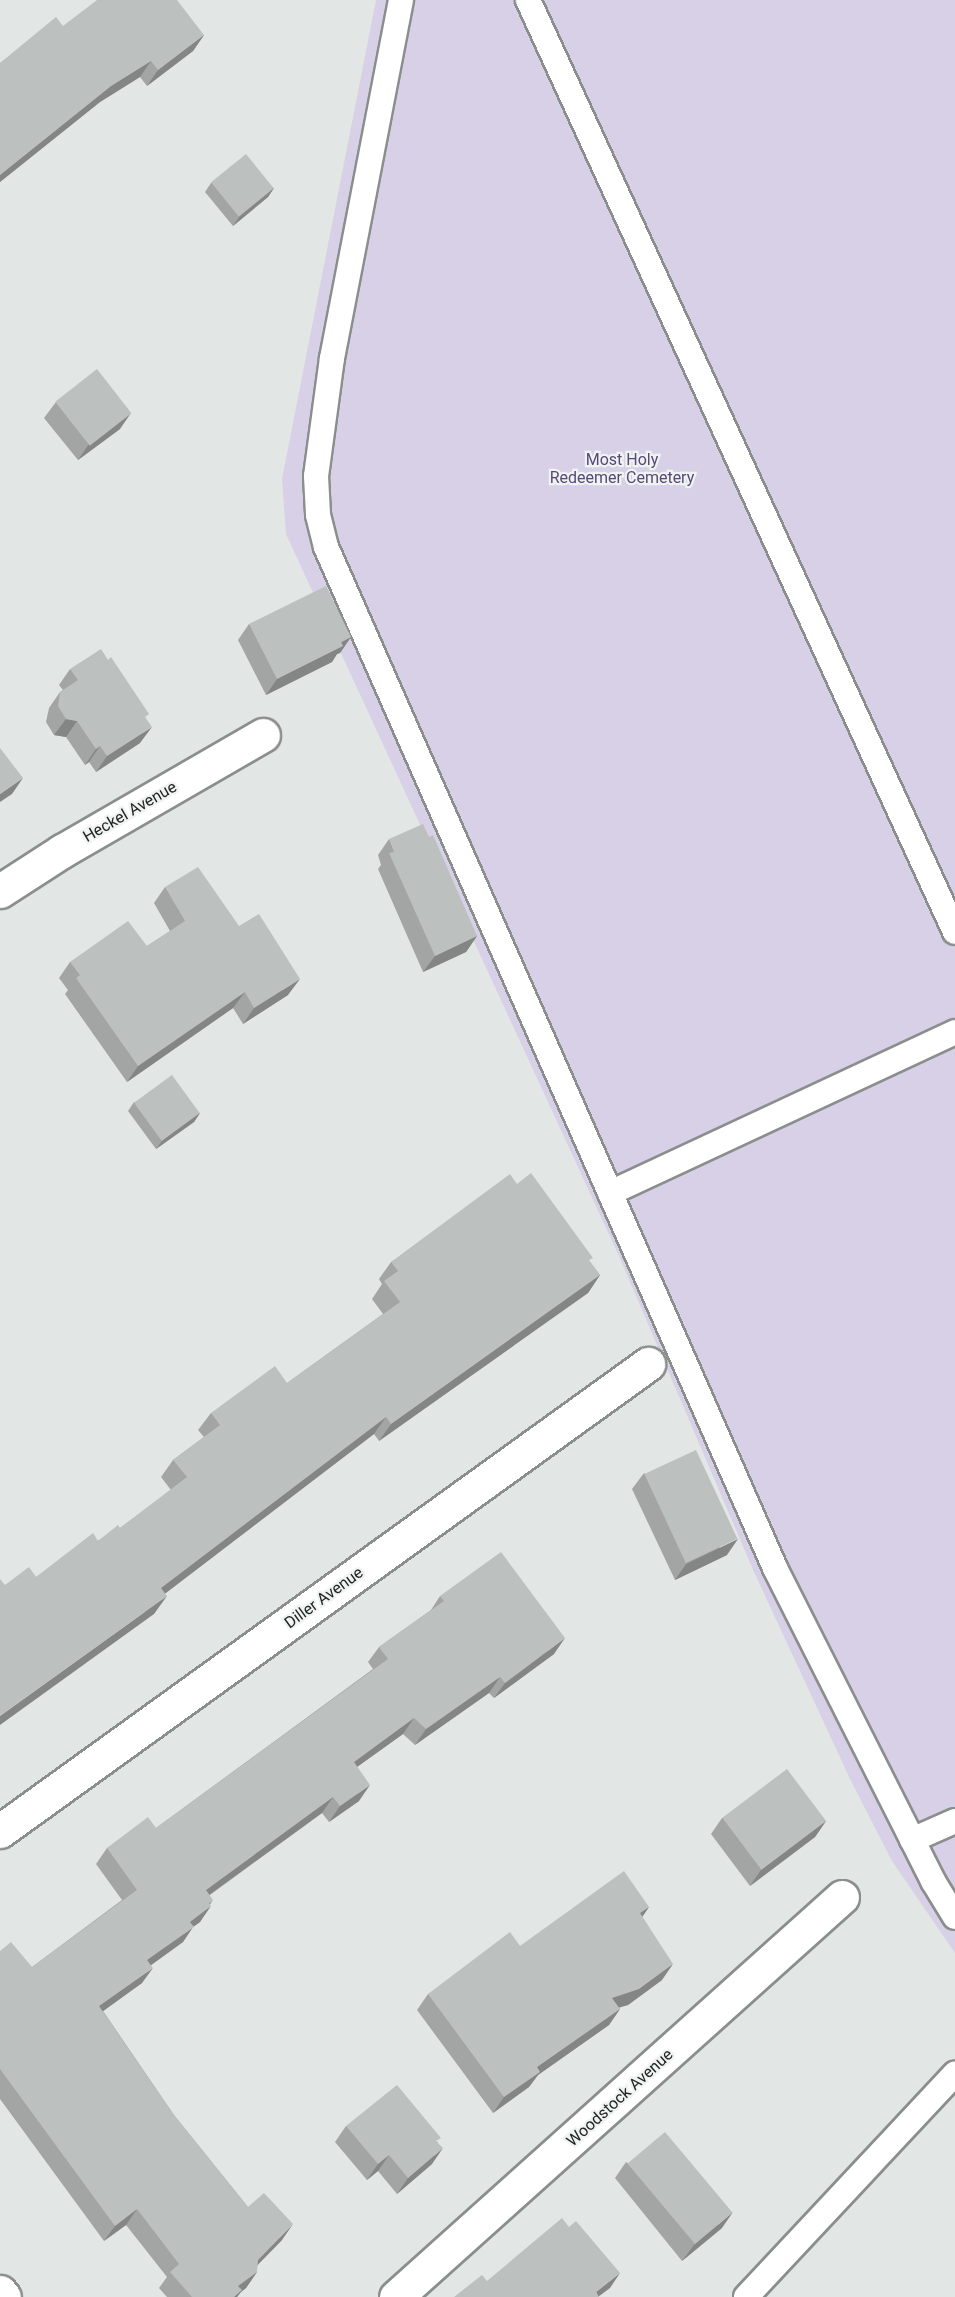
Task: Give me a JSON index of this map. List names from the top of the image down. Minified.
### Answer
{"streets":{"street":["Heckel Avenue","Diller Avenue","Woodstock Avenue"]},"parks":["Most Holy Redeemer Cemetery"]}
